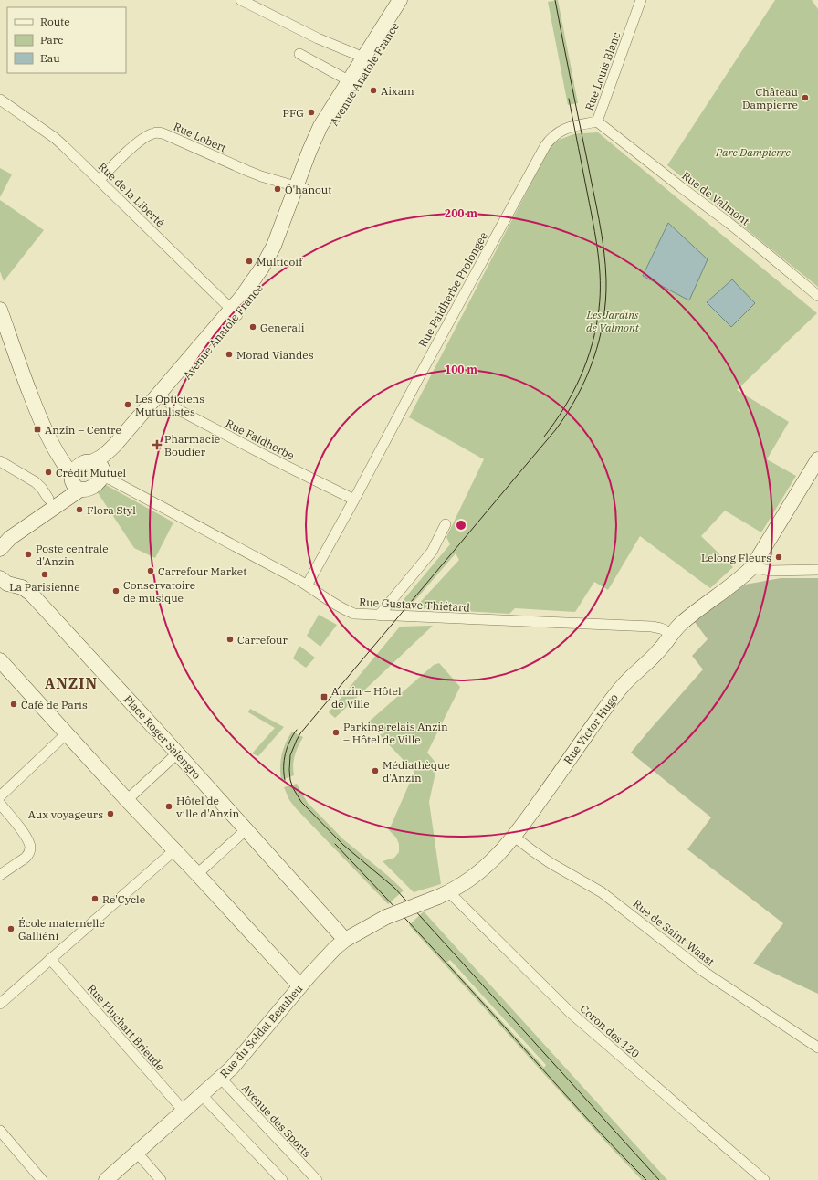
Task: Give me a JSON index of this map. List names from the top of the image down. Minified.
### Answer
{"streets":{"street":["Rue Louis Blanc","Avenue Anatole France","Rue Lobert","Rue de la Liberté","Rue de Valmont","Rue Faidherbe Prolongée","Rue Faidherbe","Rue Gustave Thiétard","Rue Victor Hugo","Place Roger Salengro","Rue de Saint-Waast","Rue Pluchart Brieude","Rue du Soldat Beaulieu","Coron des 120","Avenue des Sports"]},"crossings":[["Rue Louis Blanc","Rue de Valmont"],["Rue Louis Blanc","Rue Faidherbe Prolongée"],["Avenue Anatole France","Rue Lobert"],["Avenue Anatole France","Rue de la Liberté"],["Avenue Anatole France","Rue Faidherbe"],["Avenue Anatole France","Rue Gustave Thiétard"],["Rue Lobert","Rue de la Liberté"],["Rue Faidherbe Prolongée","Rue Faidherbe"],["Rue Gustave Thiétard","Rue Victor Hugo"],["Rue Victor Hugo","Rue de Saint-Waast"],["Rue Victor Hugo","Rue du Soldat Beaulieu"],["Rue Victor Hugo","Coron des 120"],["Place Roger Salengro","Rue du Soldat Beaulieu"],["Rue Pluchart Brieude","Rue du Soldat Beaulieu"],["Rue du Soldat Beaulieu","Avenue des Sports"]],"districts":["ANZIN"],"parks":["Parc Dampierre","Les Jardins de Valmont"],"places":{"other":["Aixam","Château Dampierre","PFG","Ô'hanout","Multicoif","Generali","Morad Viandes","Les Opticiens Mutualistes","Crédit Mutuel","Flora Styl","Poste centrale d'Anzin","Lelong Fleurs","Carrefour Market","La Parisienne","Conservatoire de musique","Carrefour","Café de Paris","Parking relais Anzin – Hôtel de Ville","Médiathèque d'Anzin","Hôtel de ville d'Anzin","Aux voyageurs","Re'Cycle","École maternelle Galliéni"],"transit":["Anzin – Centre","Anzin – Hôtel de Ville"],"health":["Pharmacie Boudier"]},"legend":["Route","Parc","Eau"],"rings":["200 m","100 m"]}
